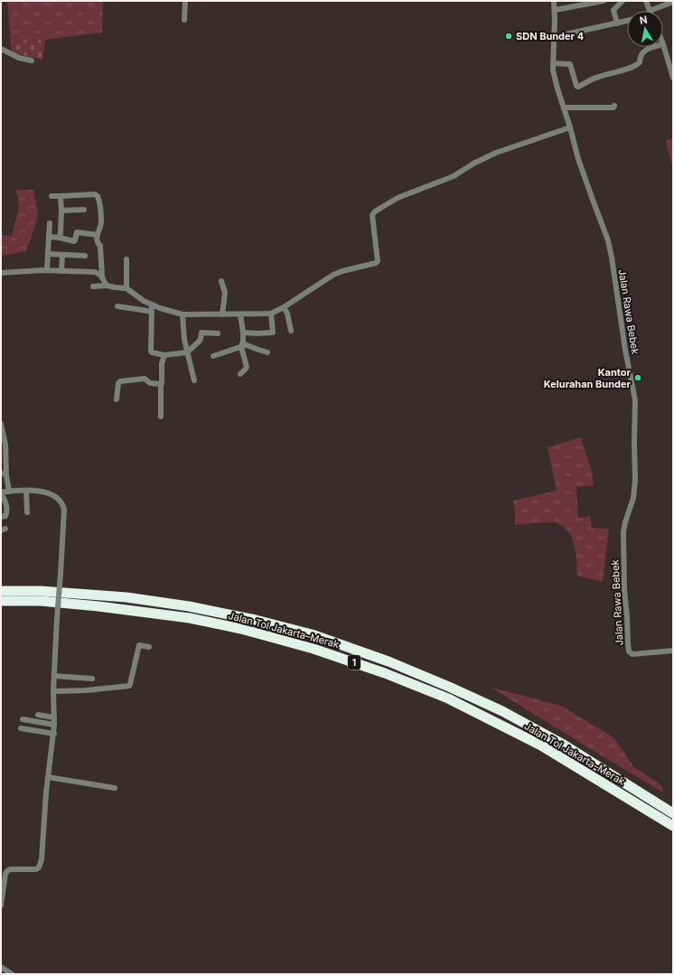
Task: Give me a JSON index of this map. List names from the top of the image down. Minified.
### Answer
{"streets":{"highway":["Jalan Tol Jakarta–Merak","1"],"street":["Jalan Rawa Bebek"]},"places":["SDN Bunder 4","Kantor Kelurahan Bunder"],"north":"top"}
